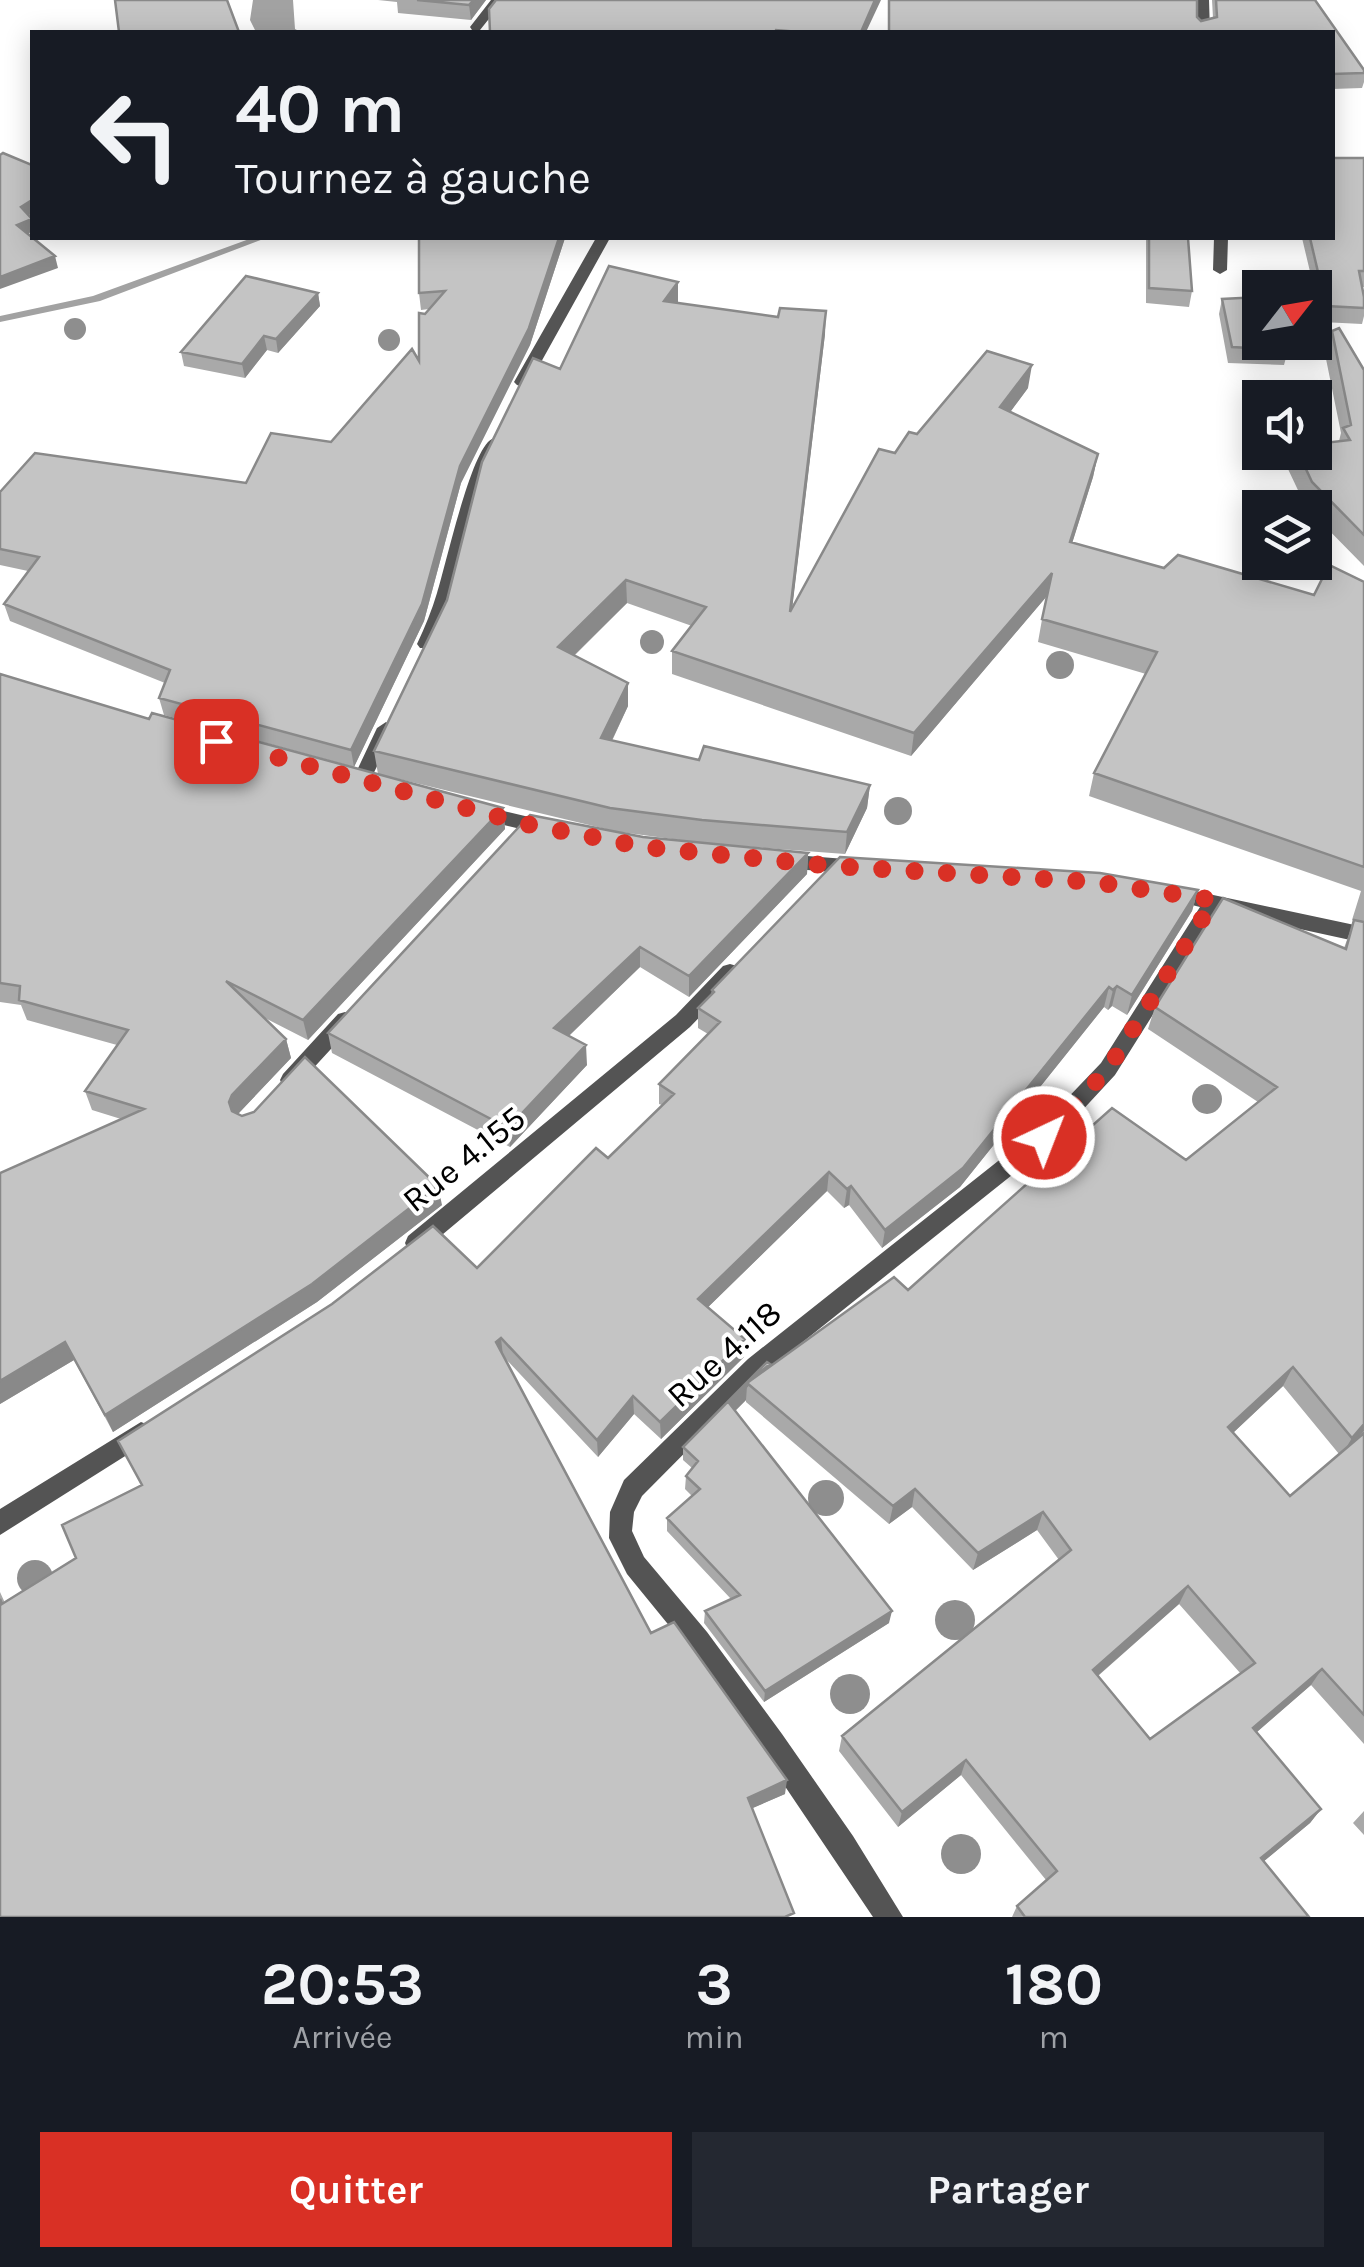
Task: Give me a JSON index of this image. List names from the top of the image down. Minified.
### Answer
{"streets":{"street":["Rue 4.155","Rue 4.118"]},"north":"top right","page":{"turn":["40 m","Tournez à gauche"],"eta":["20:53","Arrivée","3","min","180","m"],"buttons":["Quitter","Partager"]}}
